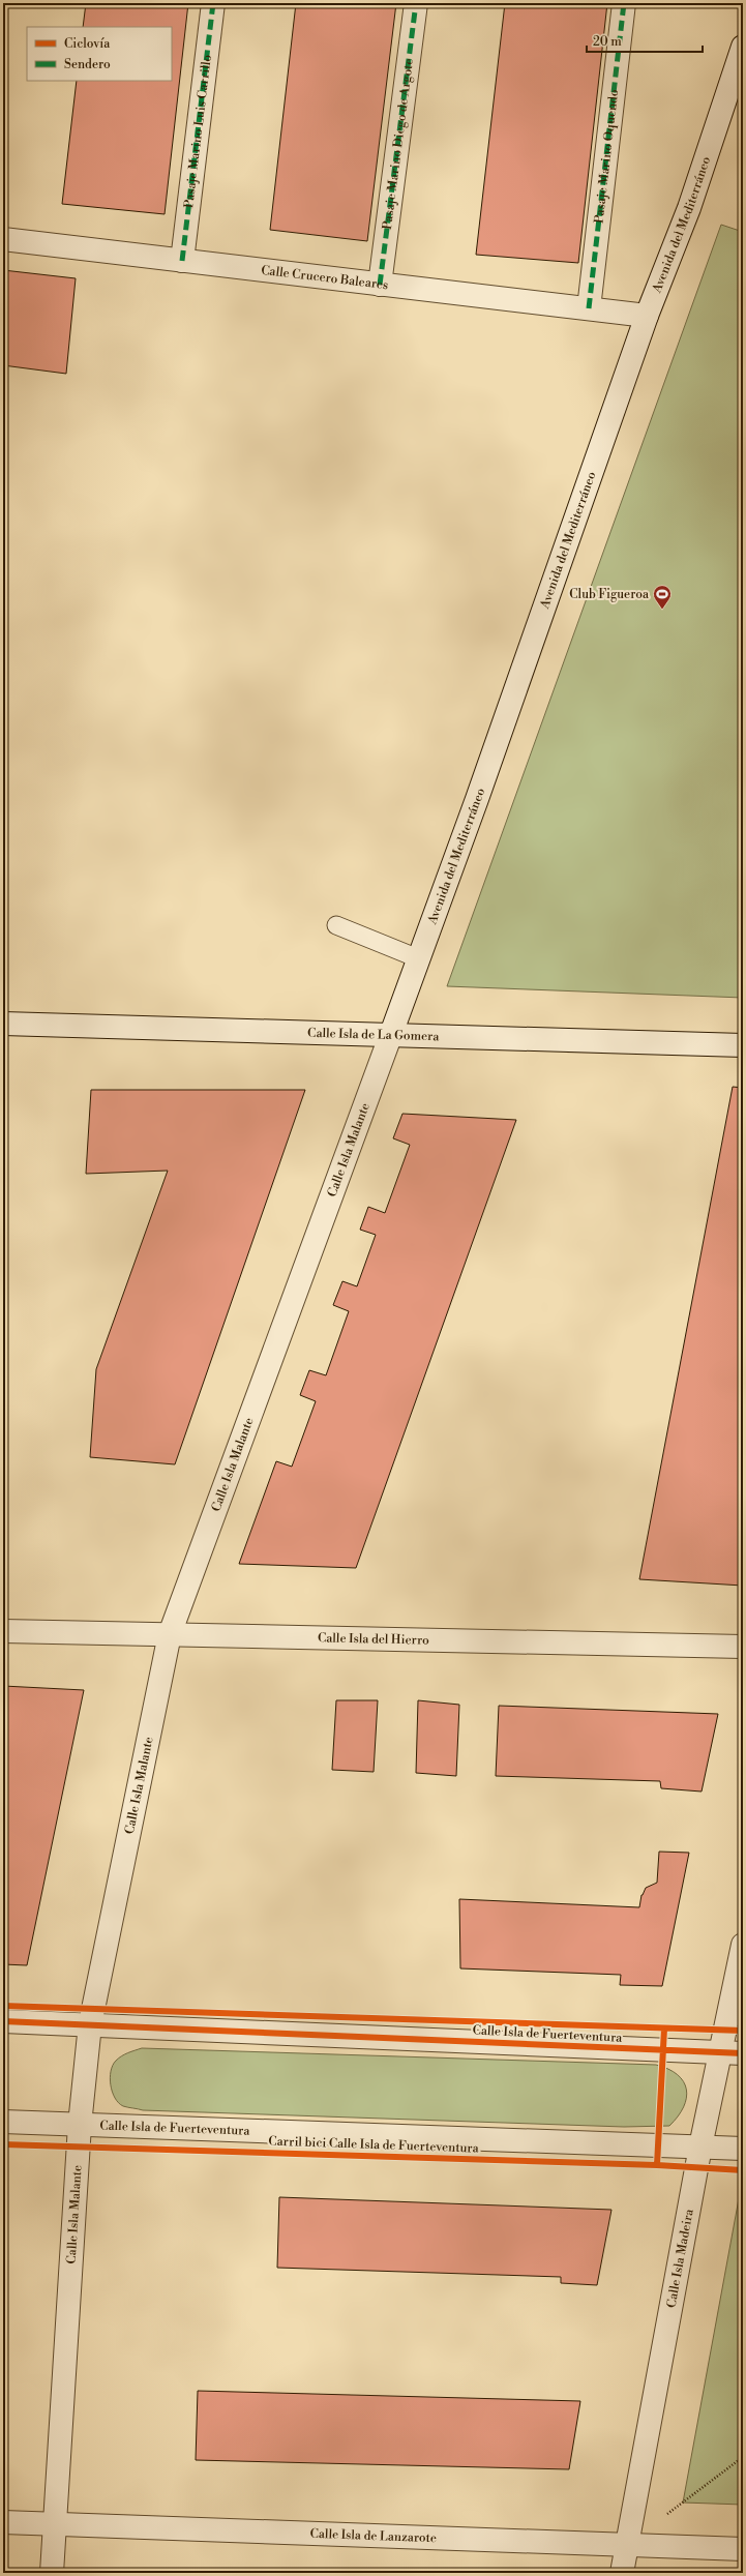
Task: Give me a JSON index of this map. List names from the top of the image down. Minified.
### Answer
{"streets":{"street":["Pasaje Marino Luis Carrillo","Pasaje Marino Diego de Argote","Pasaje Marino Oquendo","Avenida del Mediterráneo","Calle Crucero Baleares","Calle Isla de La Gomera","Calle Isla Malante","Calle Isla del Hierro","Calle Isla de Fuerteventura","Calle Isla Madeira","Calle Isla de Lanzarote"],"cycle path":["Carril bici Calle Isla de Fuerteventura"]},"crossings":[["Pasaje Marino Luis Carrillo","Calle Crucero Baleares"],["Pasaje Marino Diego de Argote","Calle Crucero Baleares"],["Pasaje Marino Oquendo","Calle Crucero Baleares"],["Avenida del Mediterráneo","Calle Crucero Baleares"],["Avenida del Mediterráneo","Calle Isla de La Gomera"],["Avenida del Mediterráneo","Calle Isla Malante"],["Calle Isla de La Gomera","Calle Isla Malante"],["Calle Isla Malante","Calle Isla del Hierro"],["Calle Isla Malante","Calle Isla de Fuerteventura"],["Calle Isla Malante","Calle Isla de Lanzarote"],["Calle Isla de Fuerteventura","Calle Isla Madeira"],["Calle Isla Madeira","Calle Isla de Lanzarote"]],"places":{"sports":["Club Figueroa"]},"legend":["Ciclovía","Sendero"],"scale_bar":"20 m"}
